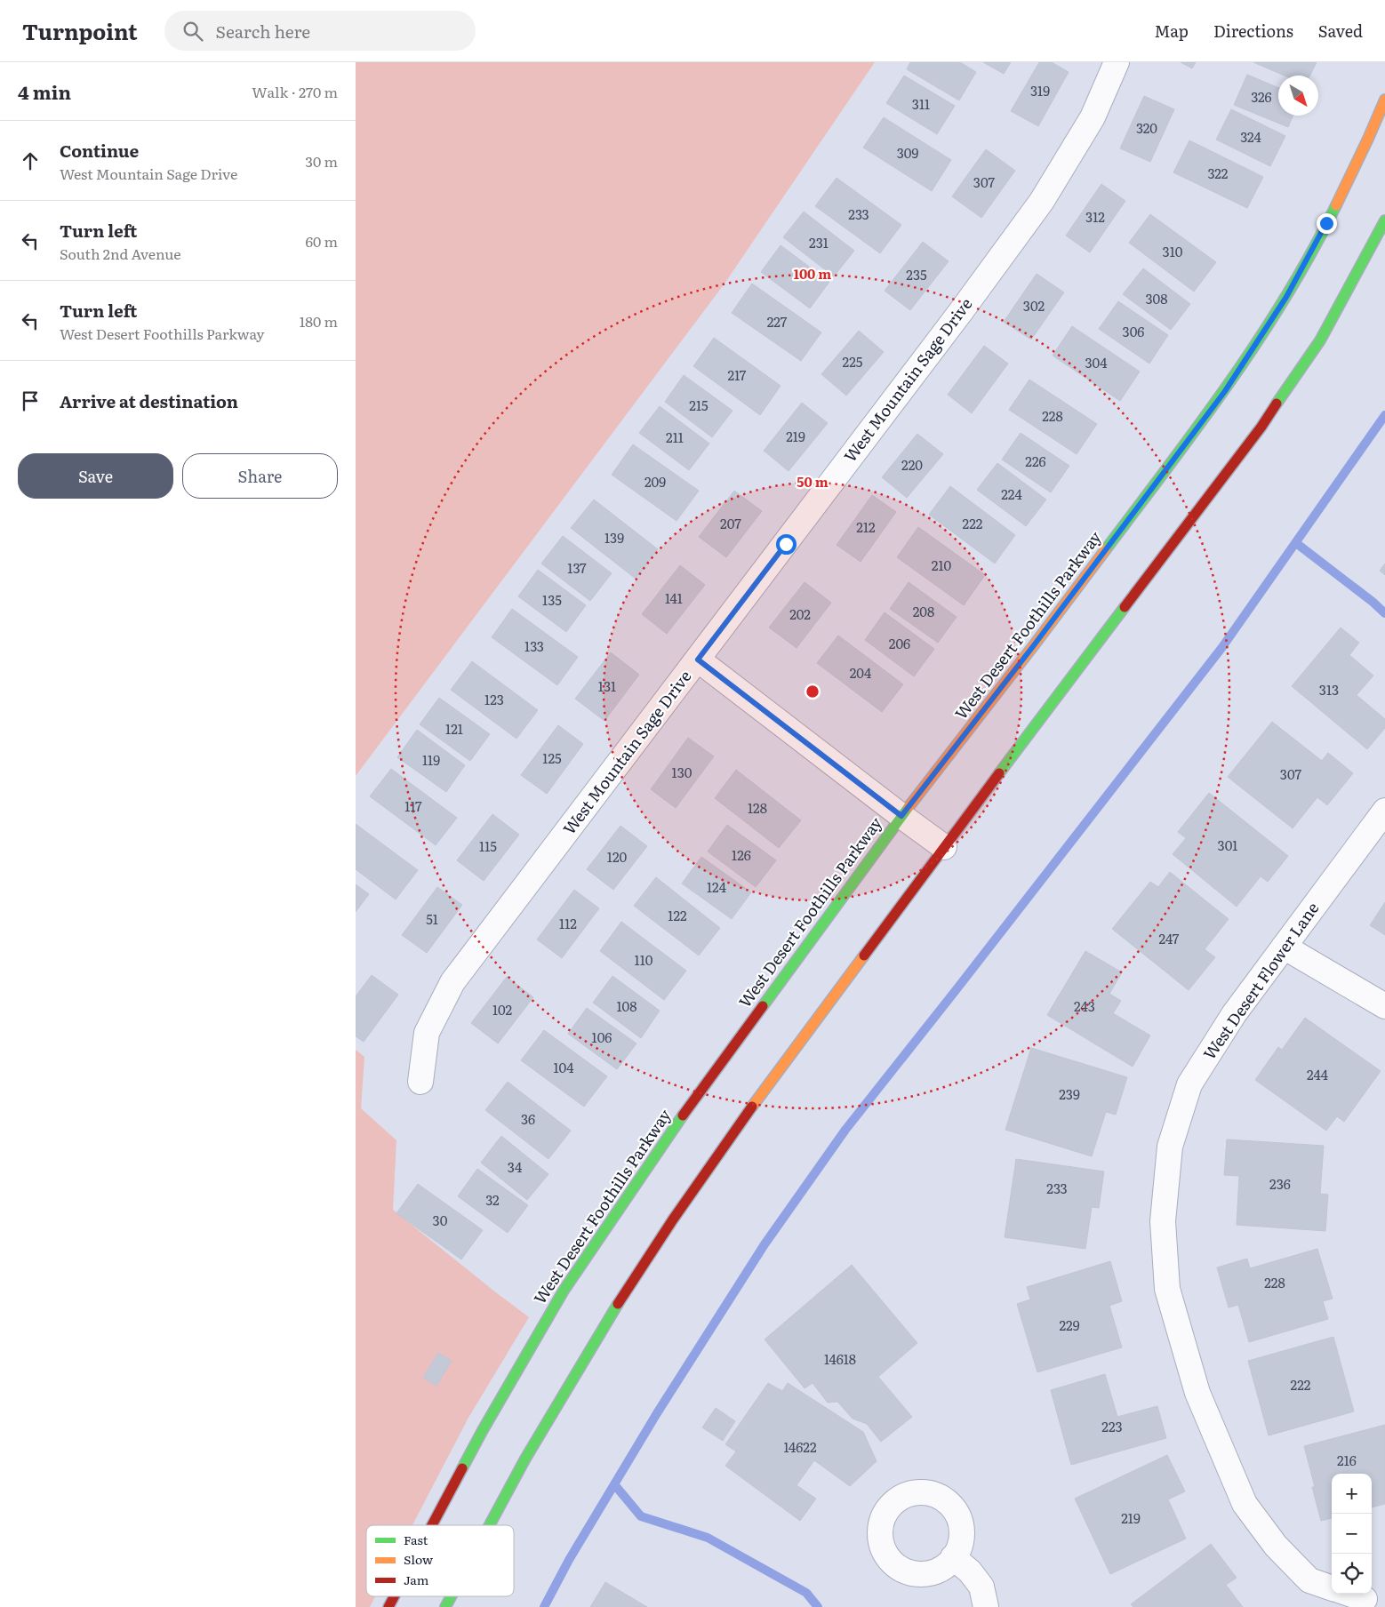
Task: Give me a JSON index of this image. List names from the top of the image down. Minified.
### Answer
{"streets":{"street":["West Mountain Sage Drive","West Desert Foothills Parkway","West Desert Flower Lane"]},"house_numbers":["319","326","311","320","324","309","322","307","233","312","231","310","235","308","302","227","306","225","304","217","215","228","219","211","226","220","209","224","207","222","212","139","210","137","141","135","208","202","206","133","204","131","313","123","121","125","119","130","307","117","128","301","115","126","120","124","122","51","112","247","110","108","243","102","106","104","244","239","36","34","236","233","32","30","228","229","14618","222","223","14622","216","219"],"legend":["Fast","Slow","Jam"],"north":"bottom right","page":{"header":"Turnpoint","search":"Search here","nav":["Map","Directions","Saved"],"heading":["4 min","Walk · 270 m"],"list":[["Continue","West Mountain Sage Drive","30 m"],["Turn left","South 2nd Avenue","60 m"],["Turn left","West Desert Foothills Parkway","180 m"],"Arrive at destination"],"buttons":["Save","Share"],"map_buttons":["+","−"]},"rings":["100 m","50 m"]}
